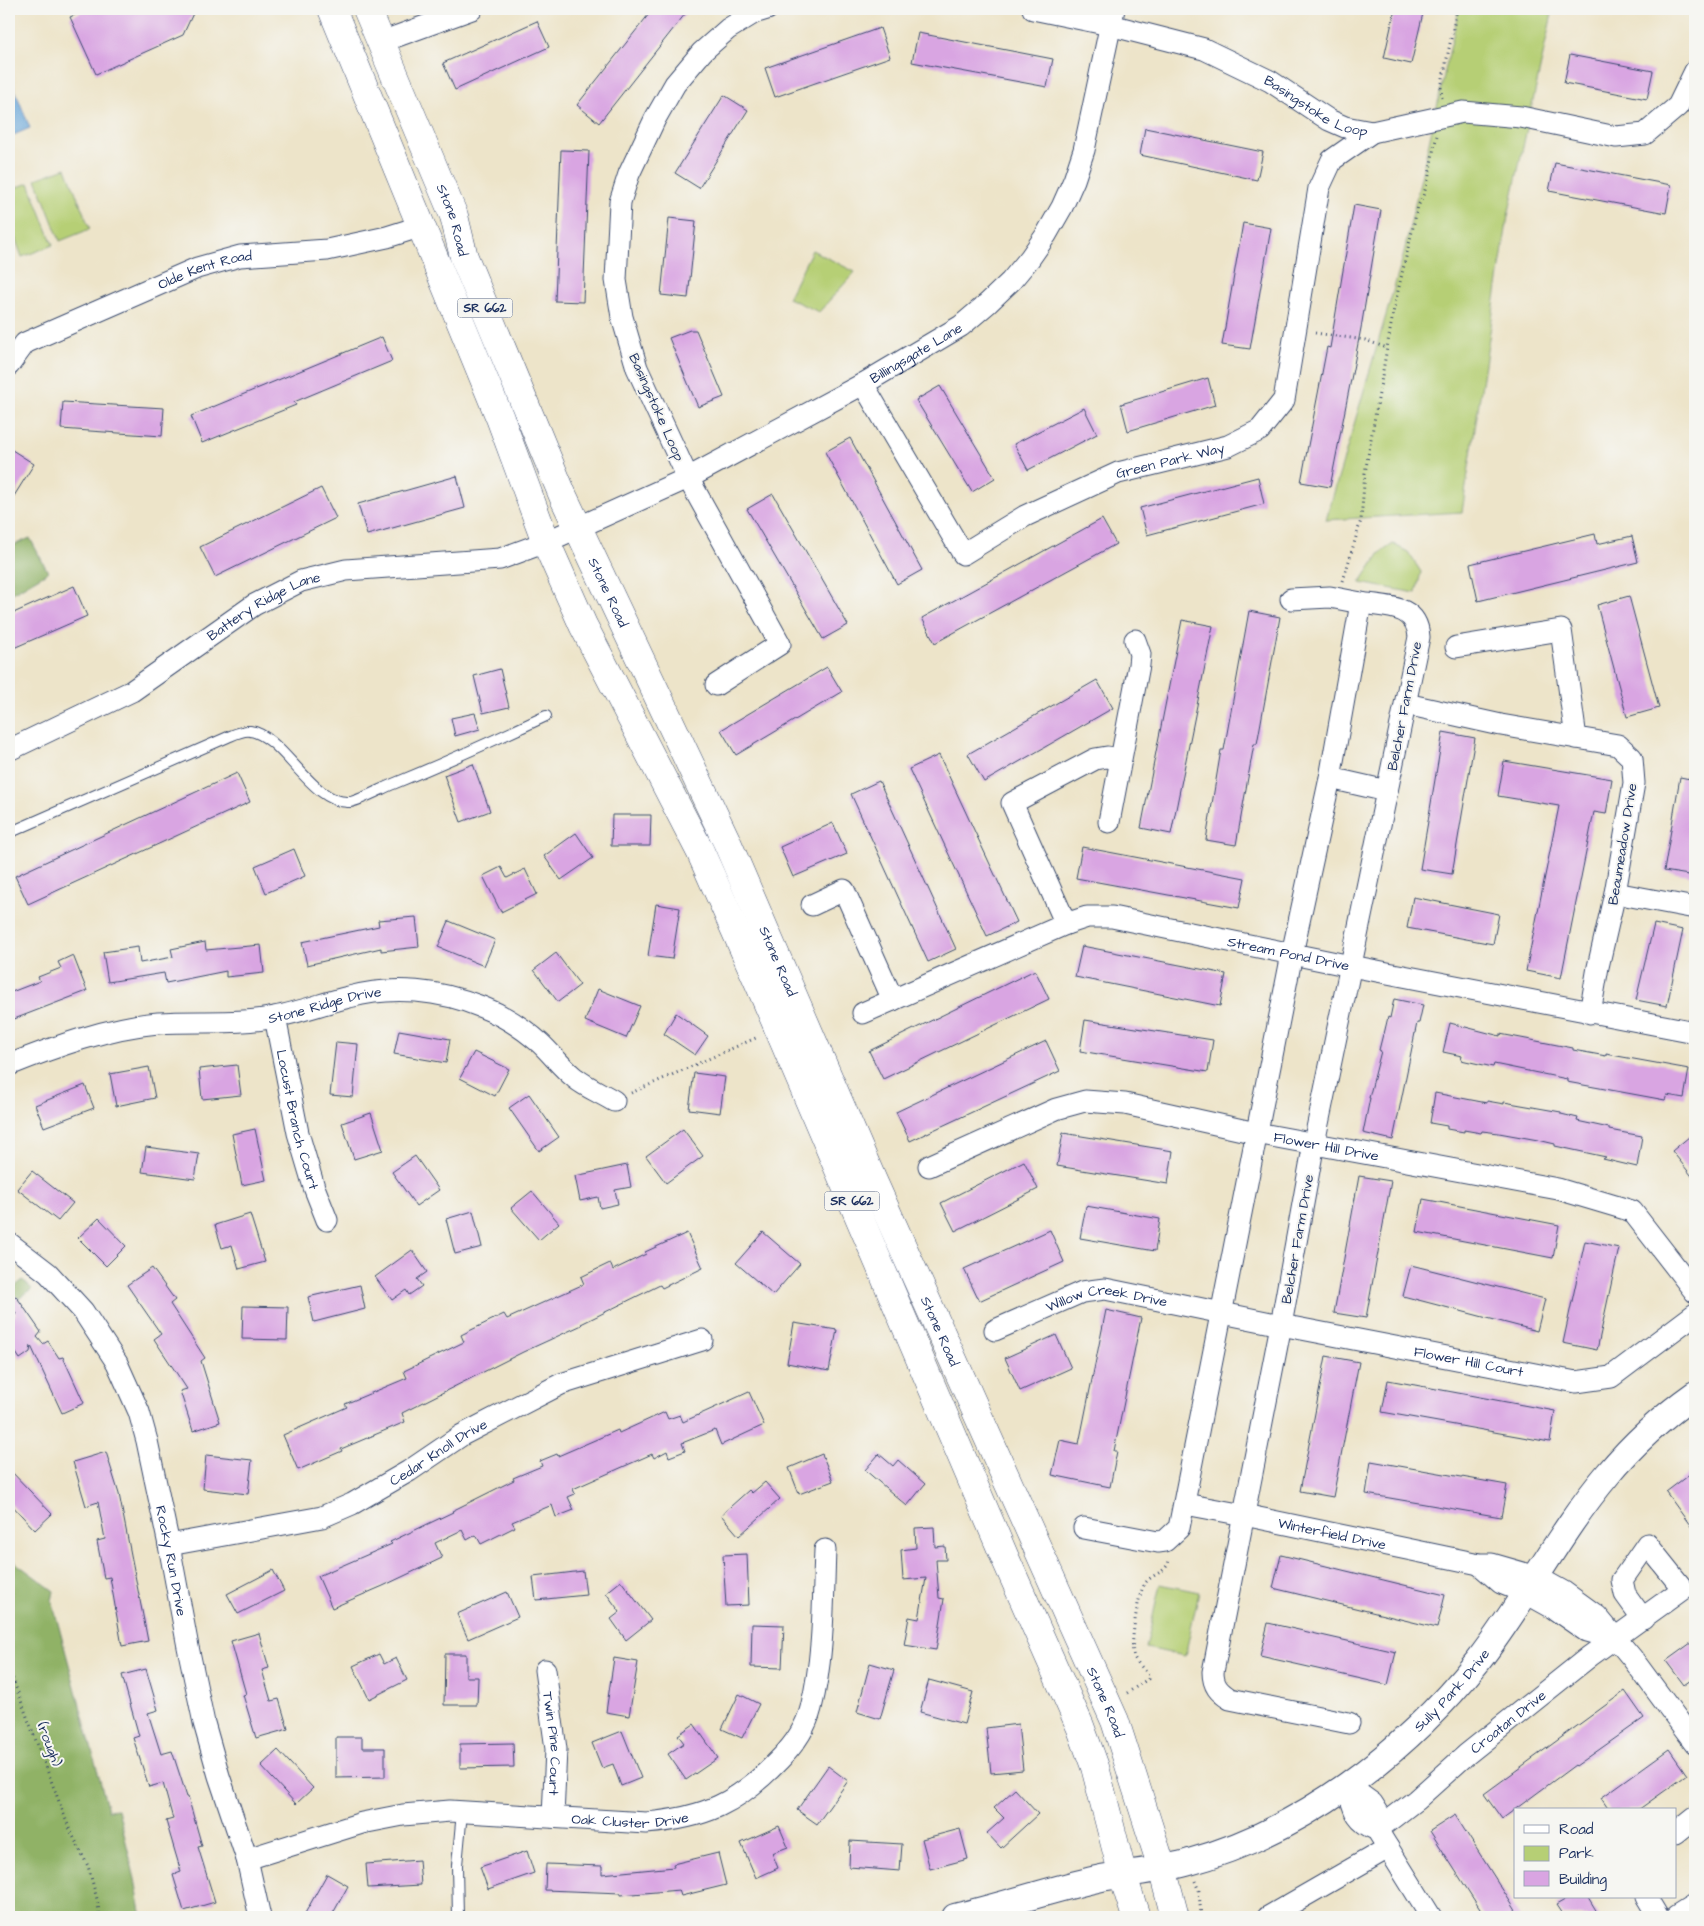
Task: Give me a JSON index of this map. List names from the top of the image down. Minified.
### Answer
{"streets":{"main road":["Stone Road","SR 662"],"street":["Basingstoke Loop","Olde Kent Road","Billingsgate Lane","Green Park Way","Battery Ridge Lane","Belcher Farm Drive","Beaumeadow Drive","Stream Pond Drive","Stone Ridge Drive","Locust Branch Court","Flower Hill Drive","Willow Creek Drive","Flower Hill Court","Cedar Knoll Drive","Winterfield Drive","Rocky Run Drive","Sully Park Drive","Croatan Drive","Twin Pine Court","Oak Cluster Drive"],"path":["(rough)"]},"crossings":[["Basingstoke Loop","Billingsgate Lane"],["Basingstoke Loop","Green Park Way"],["Stone Road","Olde Kent Road"],["Stone Road","Billingsgate Lane"],["Stone Road","Battery Ridge Lane"],["Stone Road","Sully Park Drive"],["Billingsgate Lane","Green Park Way"],["Billingsgate Lane","Battery Ridge Lane"],["Belcher Farm Drive","Beaumeadow Drive"],["Belcher Farm Drive","Stream Pond Drive"],["Belcher Farm Drive","Flower Hill Drive"],["Belcher Farm Drive","Flower Hill Court"],["Belcher Farm Drive","Winterfield Drive"],["Beaumeadow Drive","Stream Pond Drive"],["Stone Ridge Drive","Locust Branch Court"],["Willow Creek Drive","Flower Hill Court"],["Cedar Knoll Drive","Rocky Run Drive"],["Winterfield Drive","Sully Park Drive"],["Winterfield Drive","Croatan Drive"],["Rocky Run Drive","Oak Cluster Drive"],["Twin Pine Court","Oak Cluster Drive"]],"legend":["Road","Park","Building"]}
